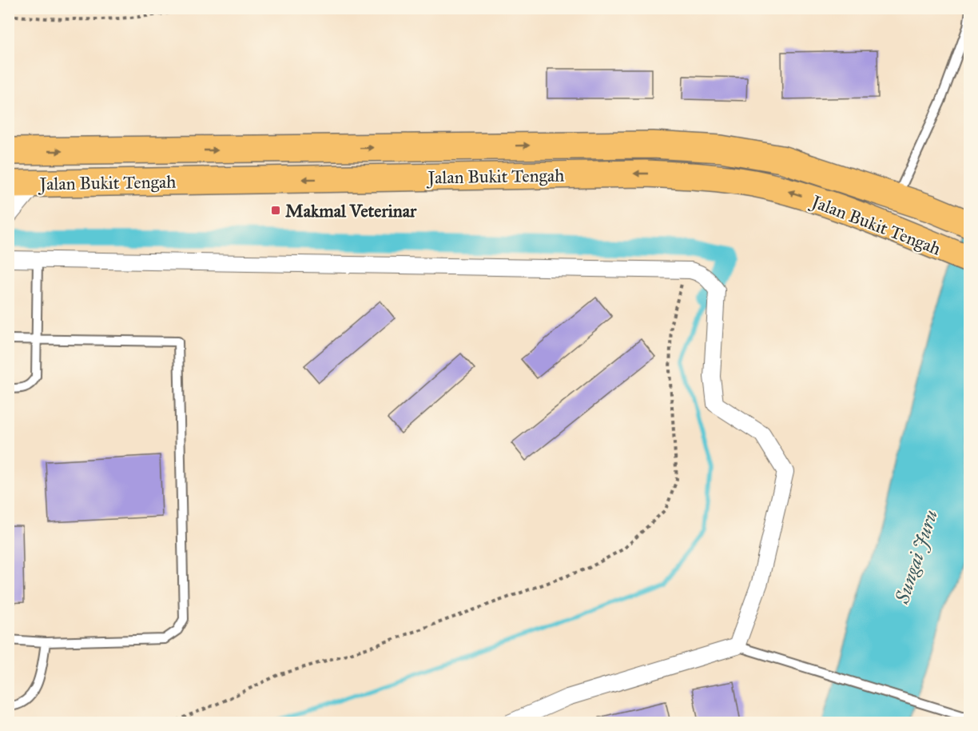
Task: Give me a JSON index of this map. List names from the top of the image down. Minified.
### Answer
{"streets":{"highway":["Jalan Bukit Tengah"]},"water":["Sungai Juru"],"places":{"transit":["Makmal Veterinar"]}}
